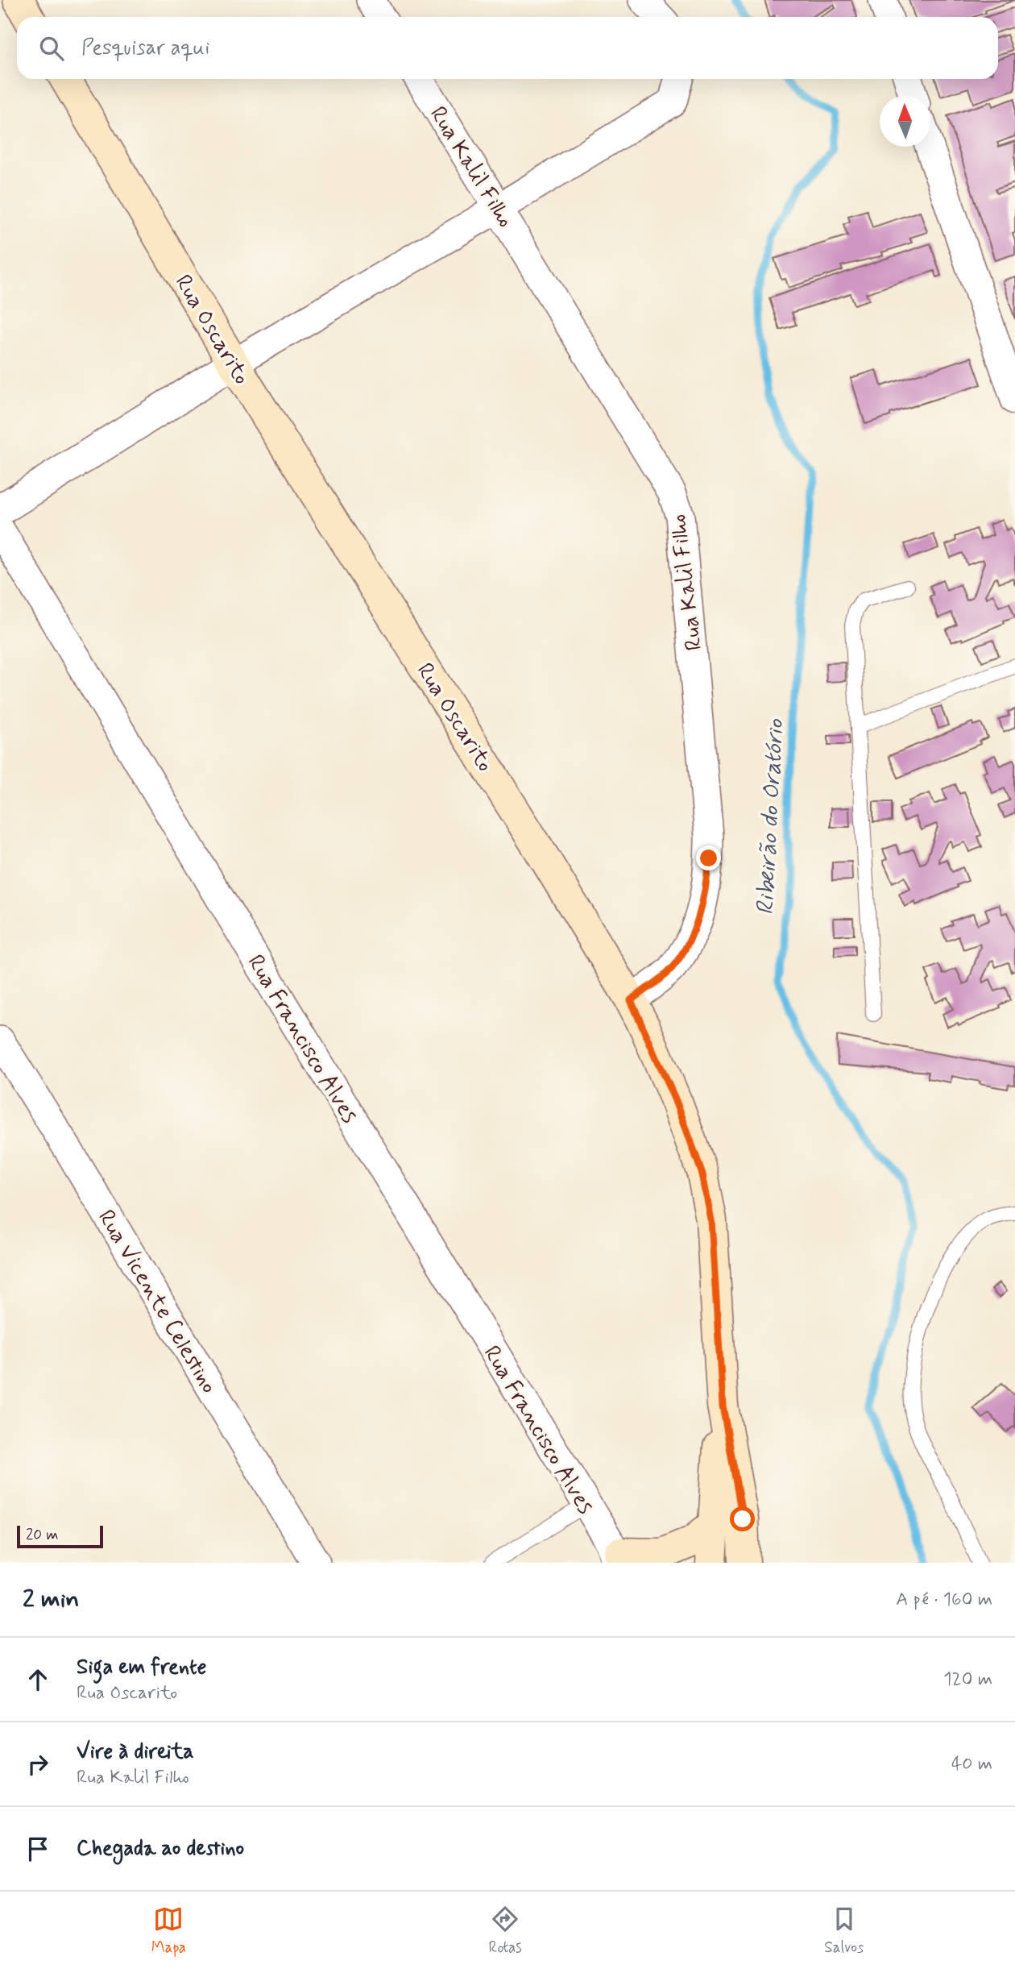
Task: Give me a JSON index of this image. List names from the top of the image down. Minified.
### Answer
{"streets":{"main road":["Rua Oscarito"],"street":["Rua Kalil Filho","Rua Francisco Alves","Rua Vicente Celestino"]},"crossings":[["Rua Kalil Filho","Rua Oscarito"]],"water":["Ribeirão do Oratório"],"scale_bar":"20 m","north":"top","page":{"search":"Pesquisar aqui","scale":"20 m","heading":["2 min","A pé · 160 m"],"list":[["Siga em frente","Rua Oscarito","120 m"],["Vire à direita","Rua Kalil Filho","40 m"],"Chegada ao destino"],"nav":["Mapa","Rotas","Salvos"]}}
